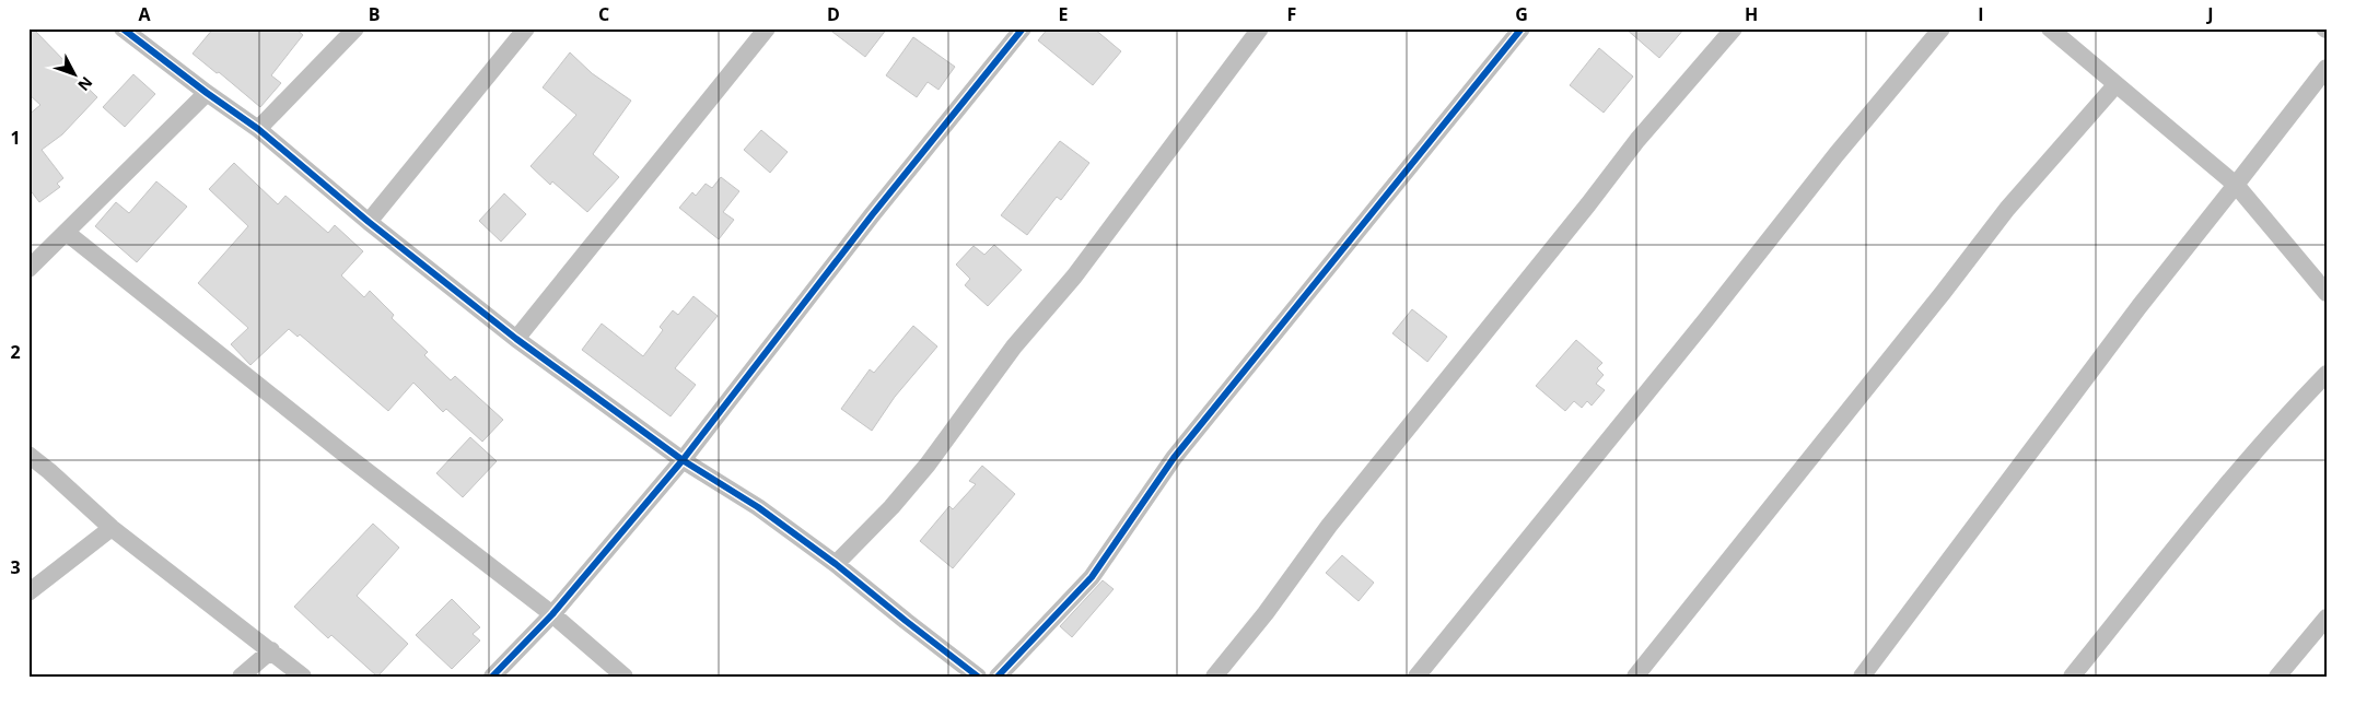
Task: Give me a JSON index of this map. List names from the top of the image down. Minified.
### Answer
{"north":"bottom right","grid":{"columns":["A","B","C","D","E","F","G","H","I","J"],"rows":["1","2","3"]}}
